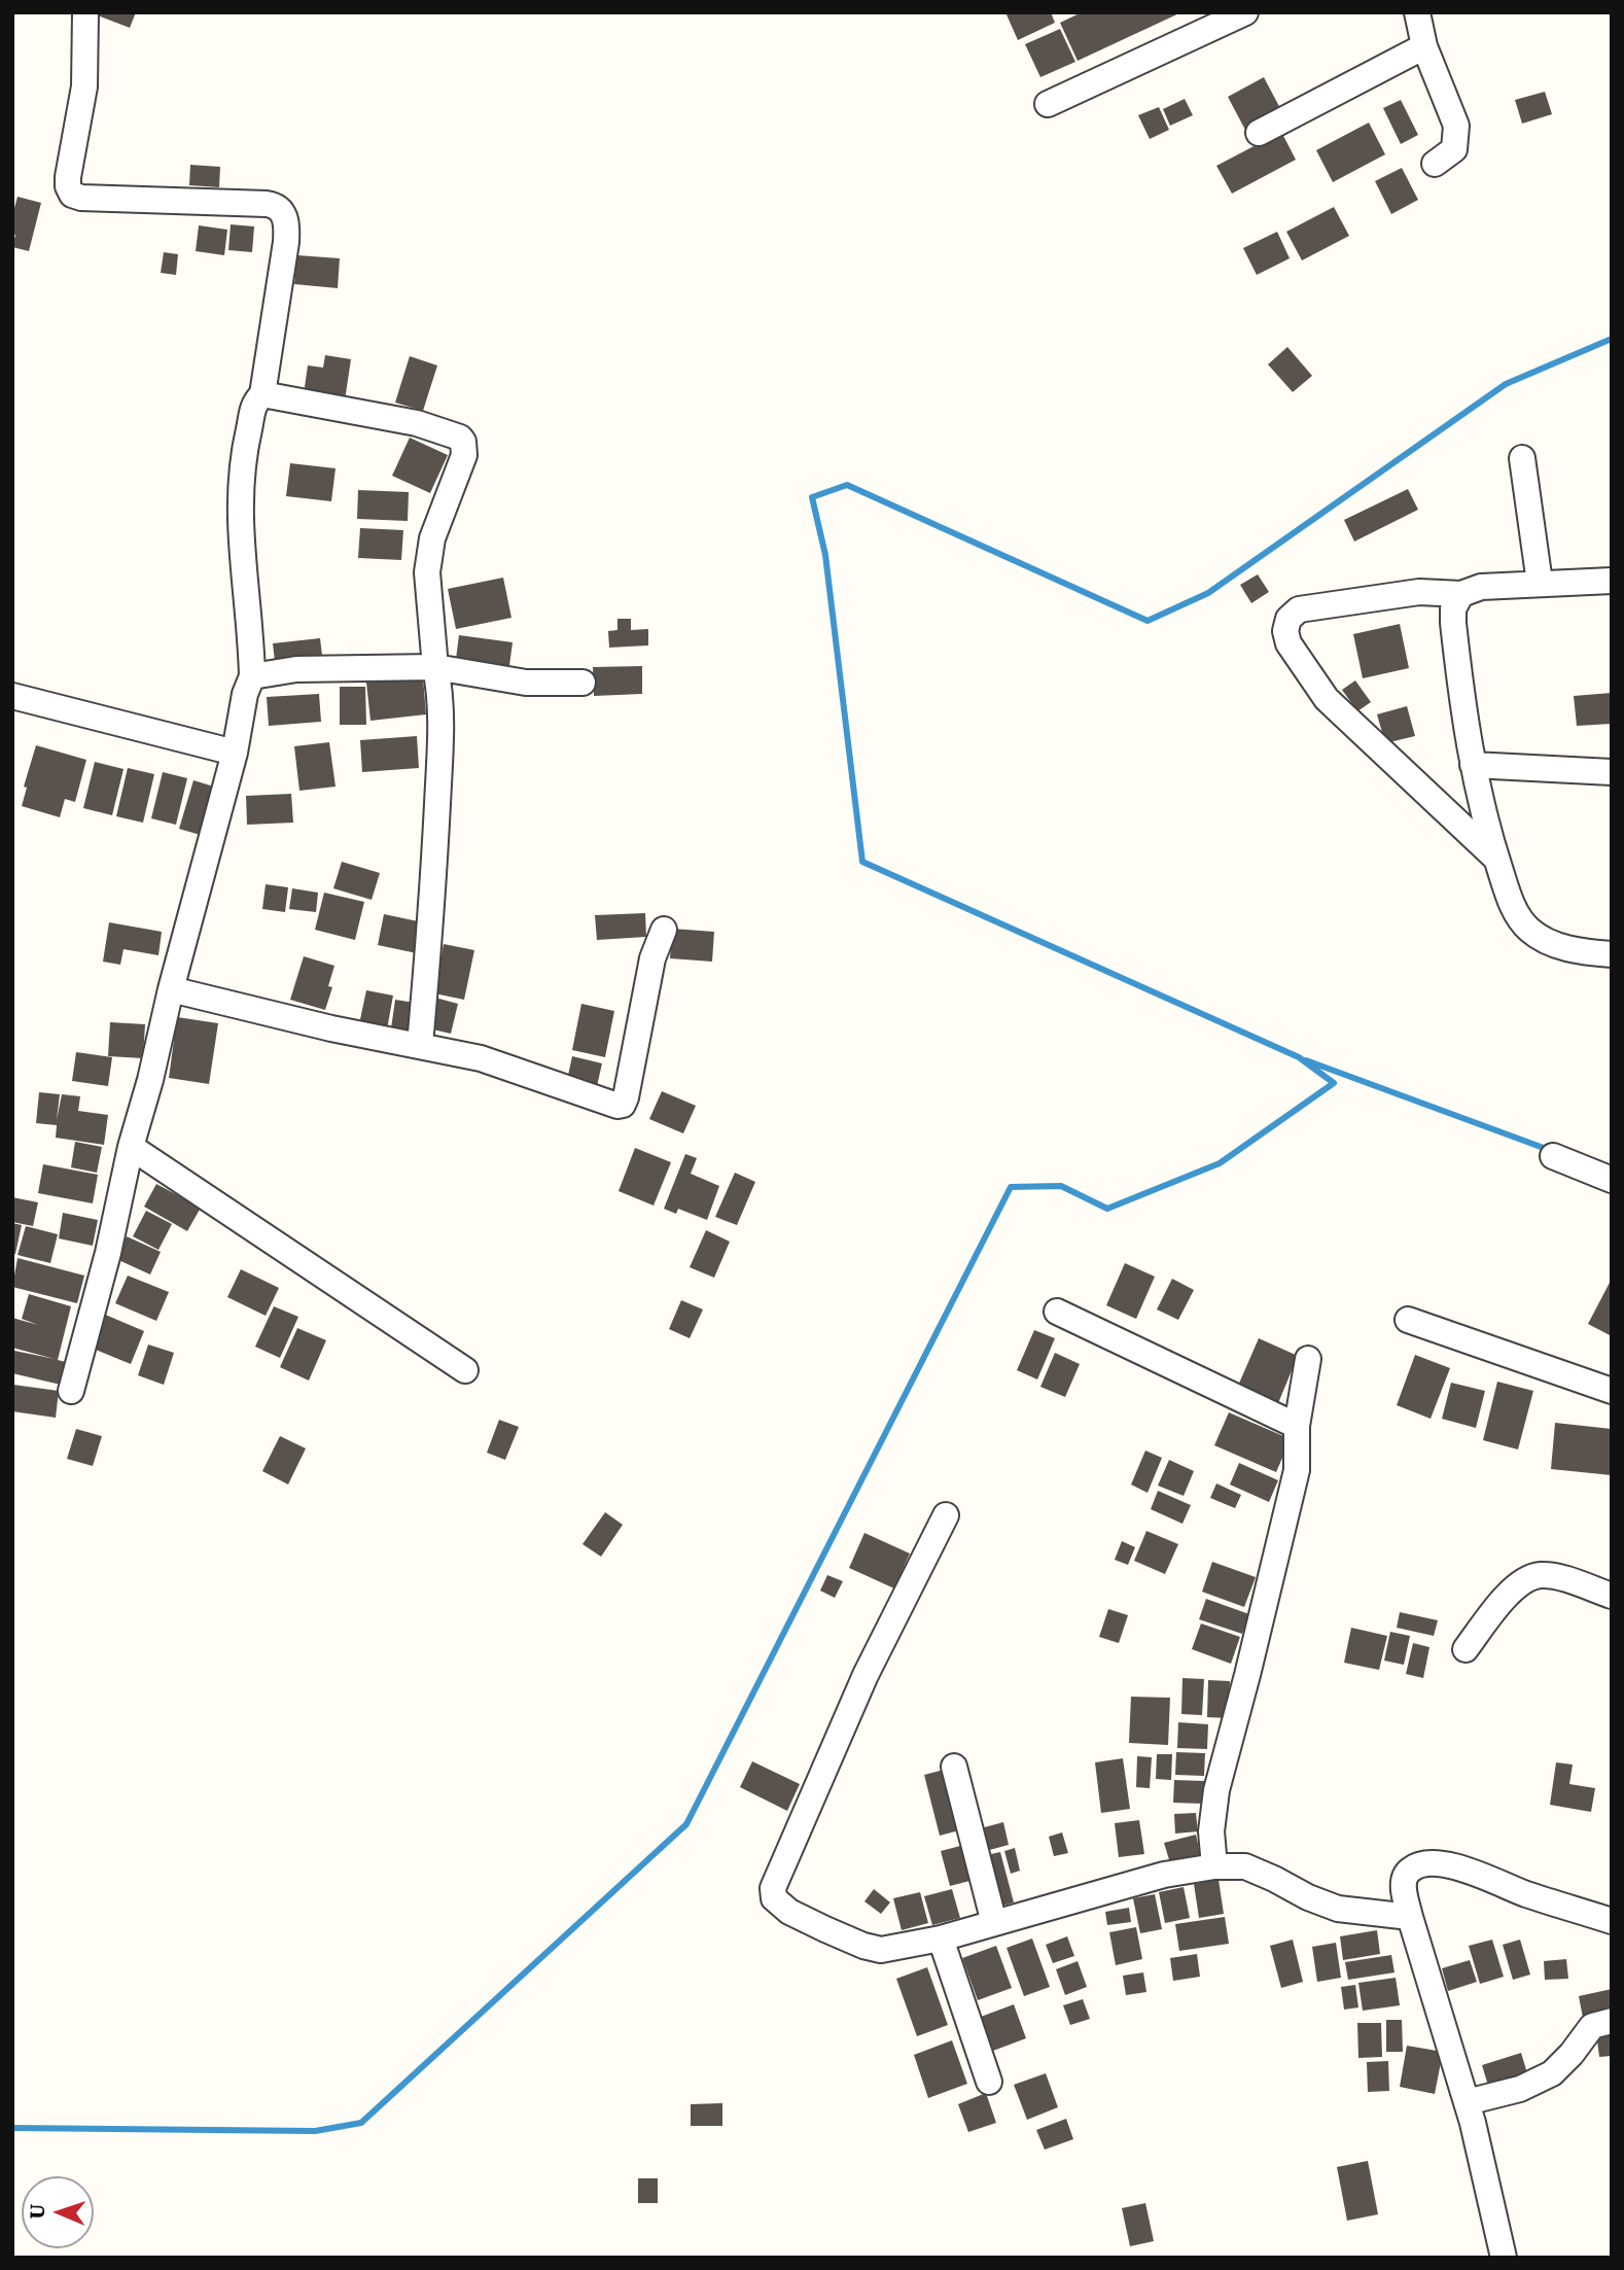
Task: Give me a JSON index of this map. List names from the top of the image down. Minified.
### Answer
{"north":"left"}
